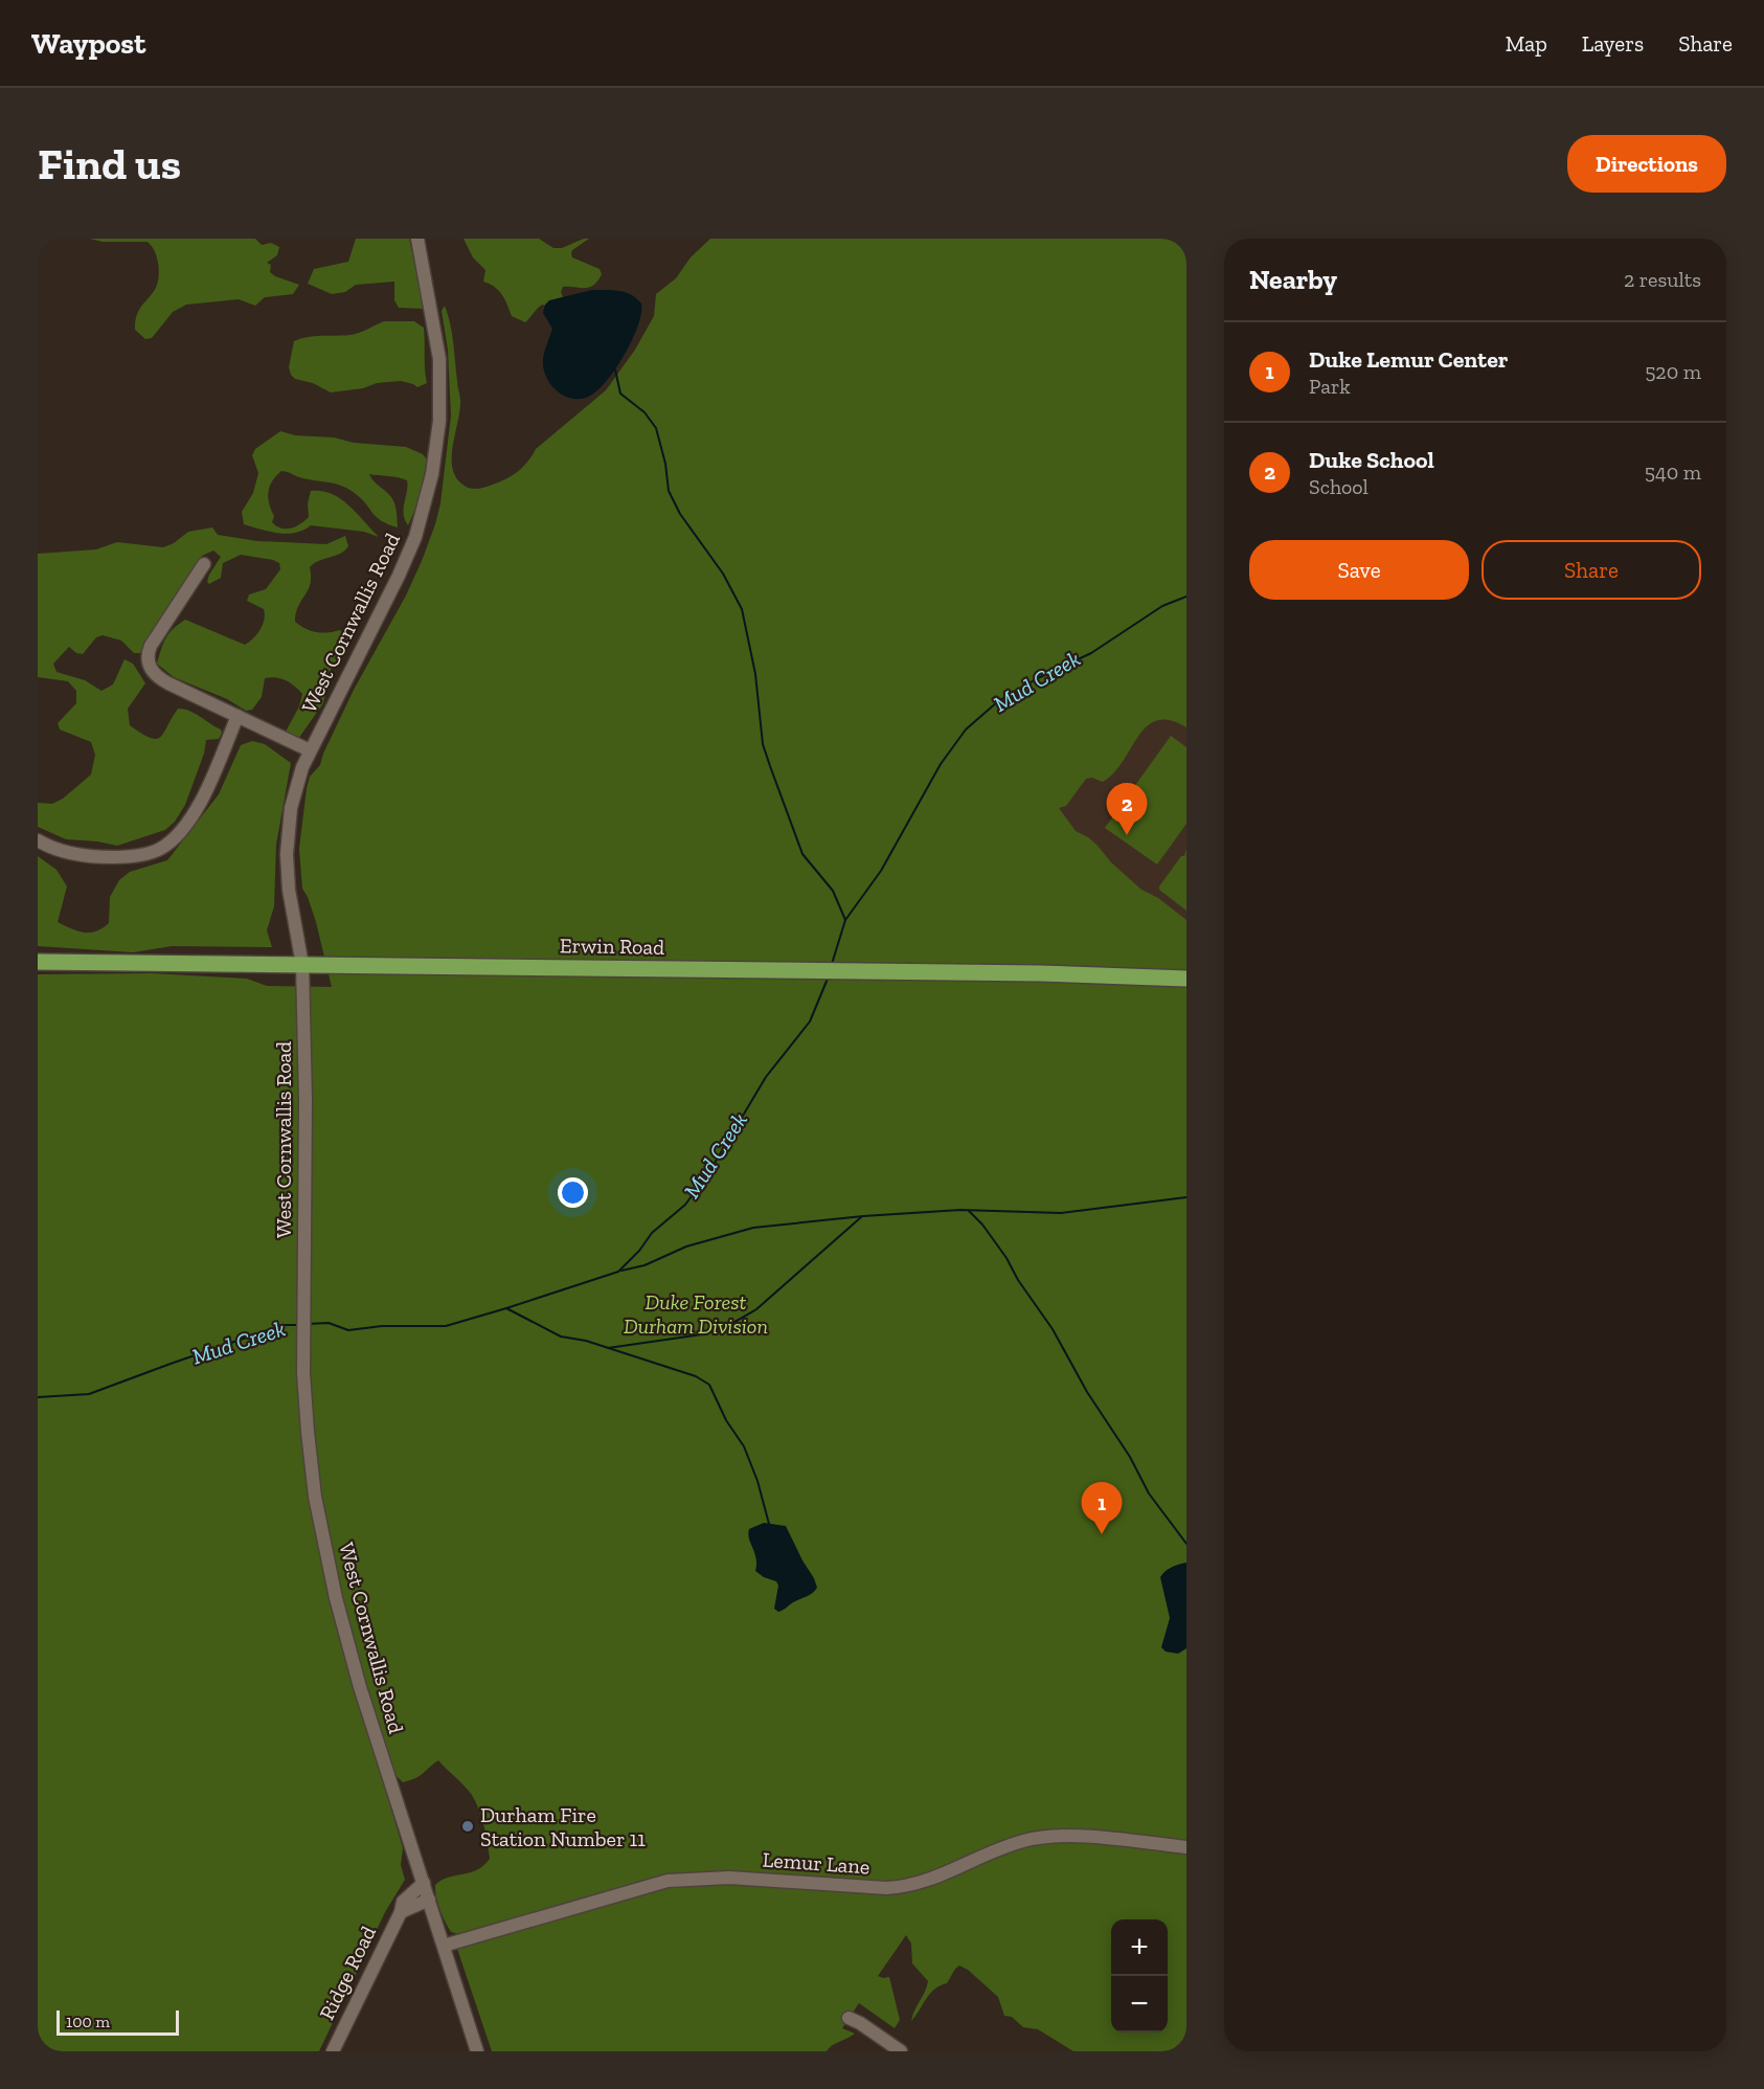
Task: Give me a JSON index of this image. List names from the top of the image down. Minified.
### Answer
{"streets":{"main road":["Erwin Road"],"street":["West Cornwallis Road","Lemur Lane","Ridge Road"]},"crossings":[["West Cornwallis Road","Erwin Road"],["West Cornwallis Road","Lemur Lane"],["West Cornwallis Road","Ridge Road"]],"water":["Mud Creek"],"parks":["Duke Forest Durham Division"],"places":["Durham Fire Station Number 11"],"scale_bar":"100 m","page":{"header":"Waypost","nav":["Map","Layers","Share"],"buttons":["Directions",["Save","Share"]],"title":"Find us","heading":["Nearby","2 results"],"list":[{"mark":"1","name":"Duke Lemur Center","note":"Park","value":"520 m"},{"mark":"2","name":"Duke School","note":"School","value":"540 m"}],"pins":["2","1"],"map_buttons":["+","−"],"scale":"100 m"}}
